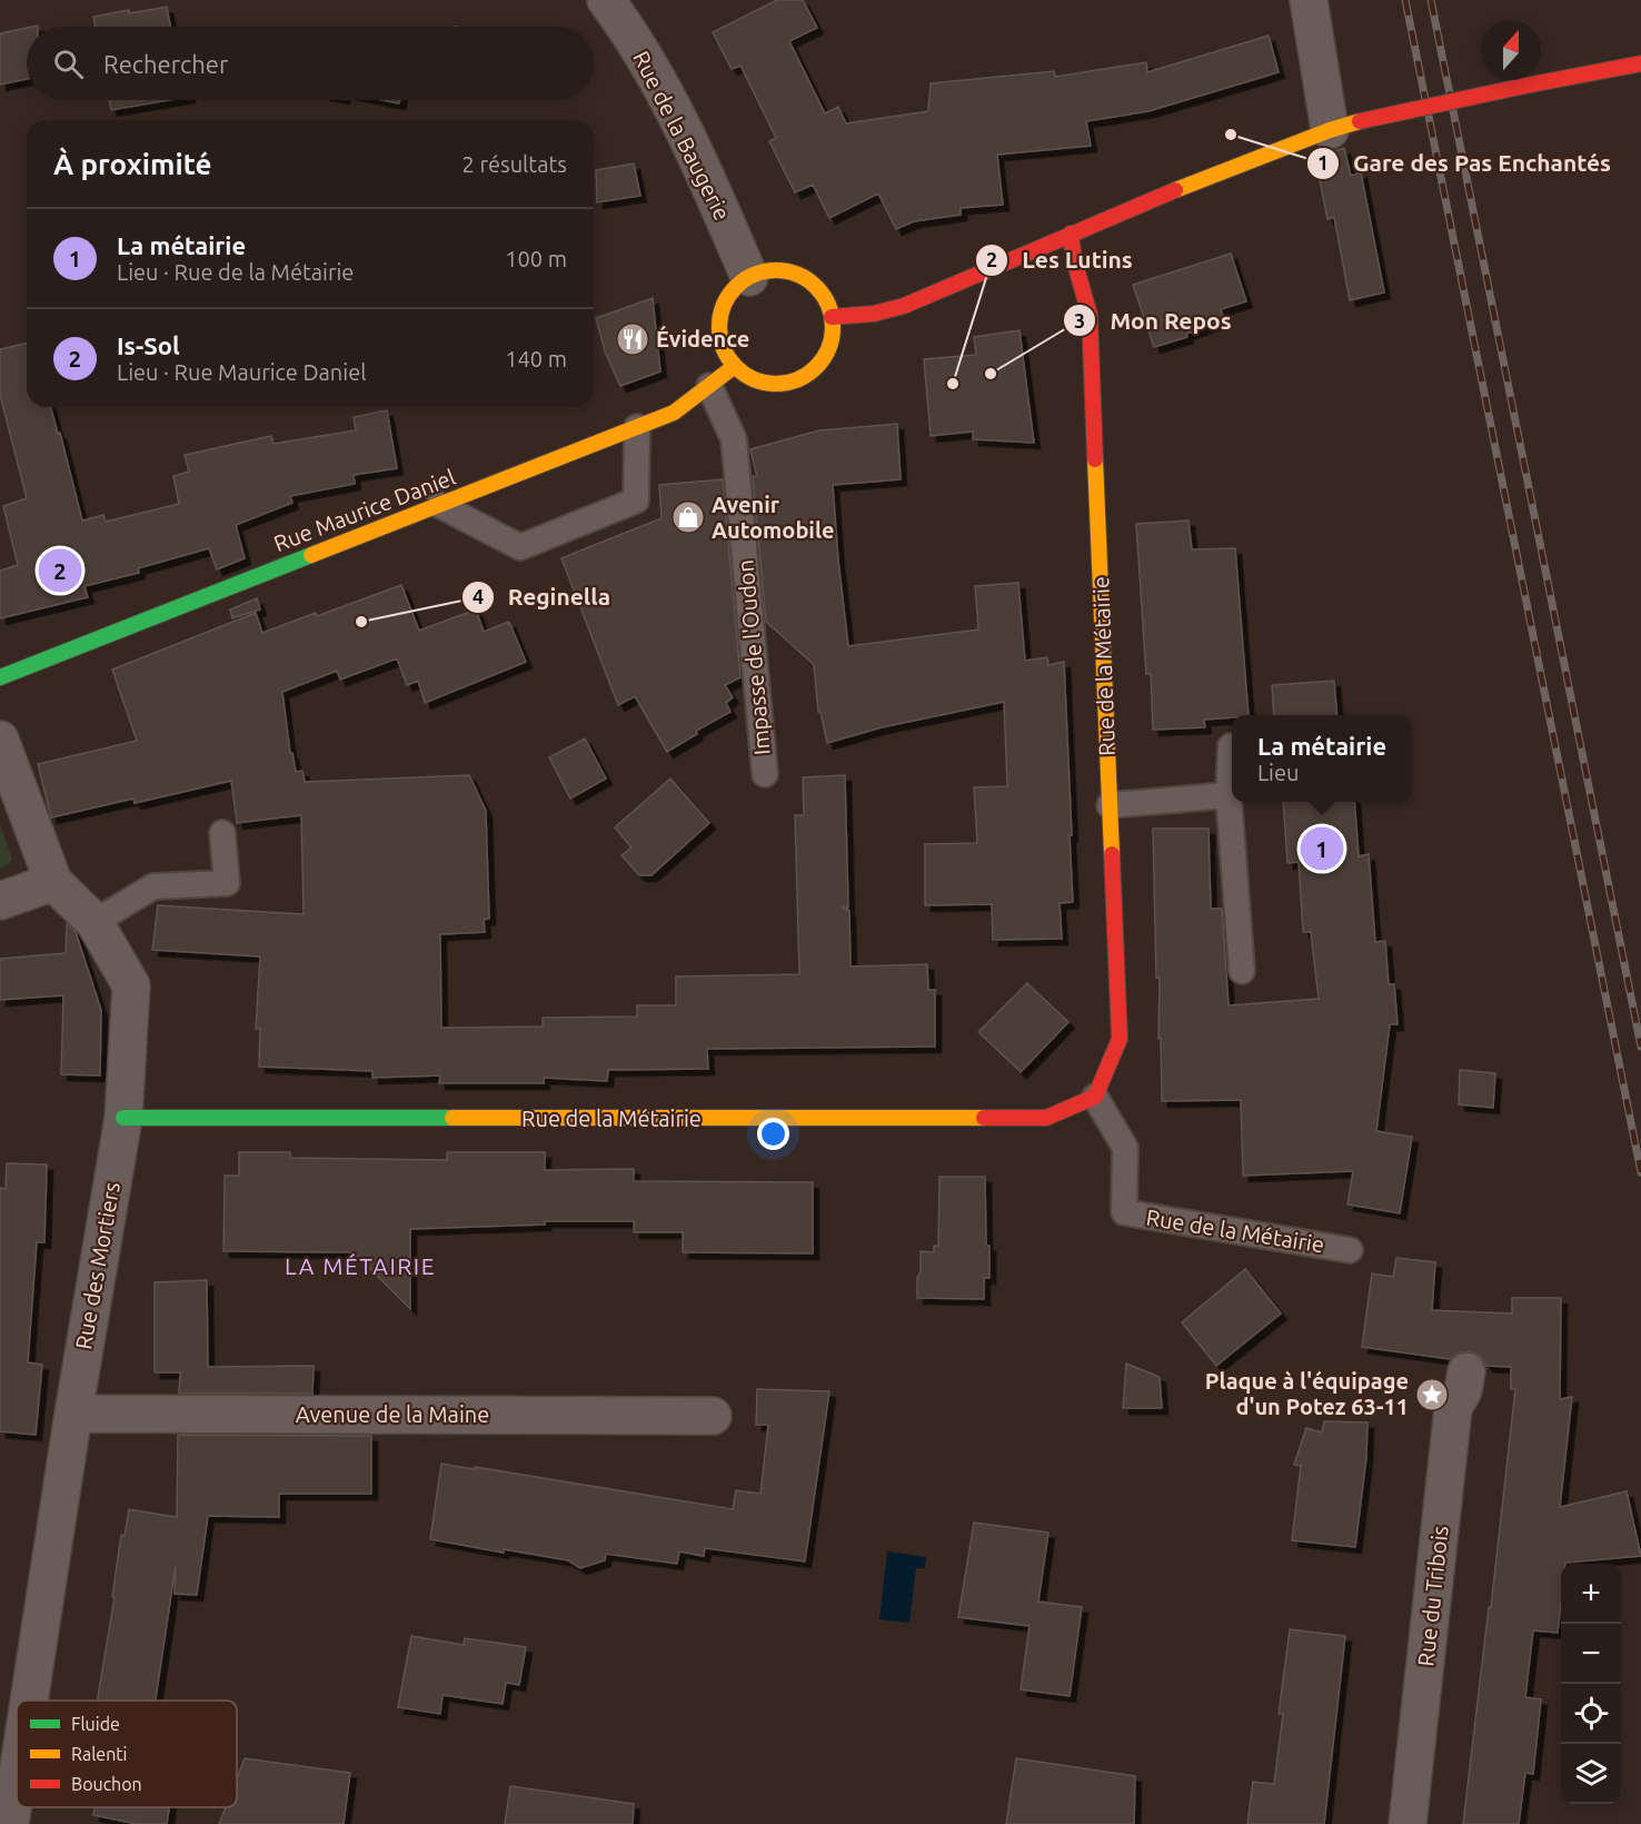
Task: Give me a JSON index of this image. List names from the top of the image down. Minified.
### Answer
{"streets":{"street":["Rue de la Baugerie","Rue Maurice Daniel","Rue de la Métairie","Rue des Mortiers","Avenue de la Maine","Rue du Tribois"],"lane":["Impasse de l'Oudon"]},"crossings":[["Rue de la Baugerie","Rue Maurice Daniel"],["Rue Maurice Daniel","Impasse de l'Oudon"],["Rue de la Métairie","Rue des Mortiers"],["Rue des Mortiers","Avenue de la Maine"]],"districts":["LA MÉTAIRIE"],"places":{"other":["Gare des Pas Enchantés","Mon Repos","Les Lutins","Reginella"],"restaurant":["Évidence"],"shop":["Avenir Automobile"],"place":["Plaque à l'équipage d'un Potez 63-11"]},"legend":["Fluide","Ralenti","Bouchon"],"north":"top","page":{"search":"Rechercher","heading":["À proximité","2 résultats"],"list":[{"mark":"1","name":"La métairie","note":"Lieu · Rue de la Métairie","value":"100 m"},{"mark":"2","name":"Is-Sol","note":"Lieu · Rue Maurice Daniel","value":"140 m"}],"pins":["2","1"],"popup":["La métairie","Lieu"],"map_buttons":["+","−"]}}
